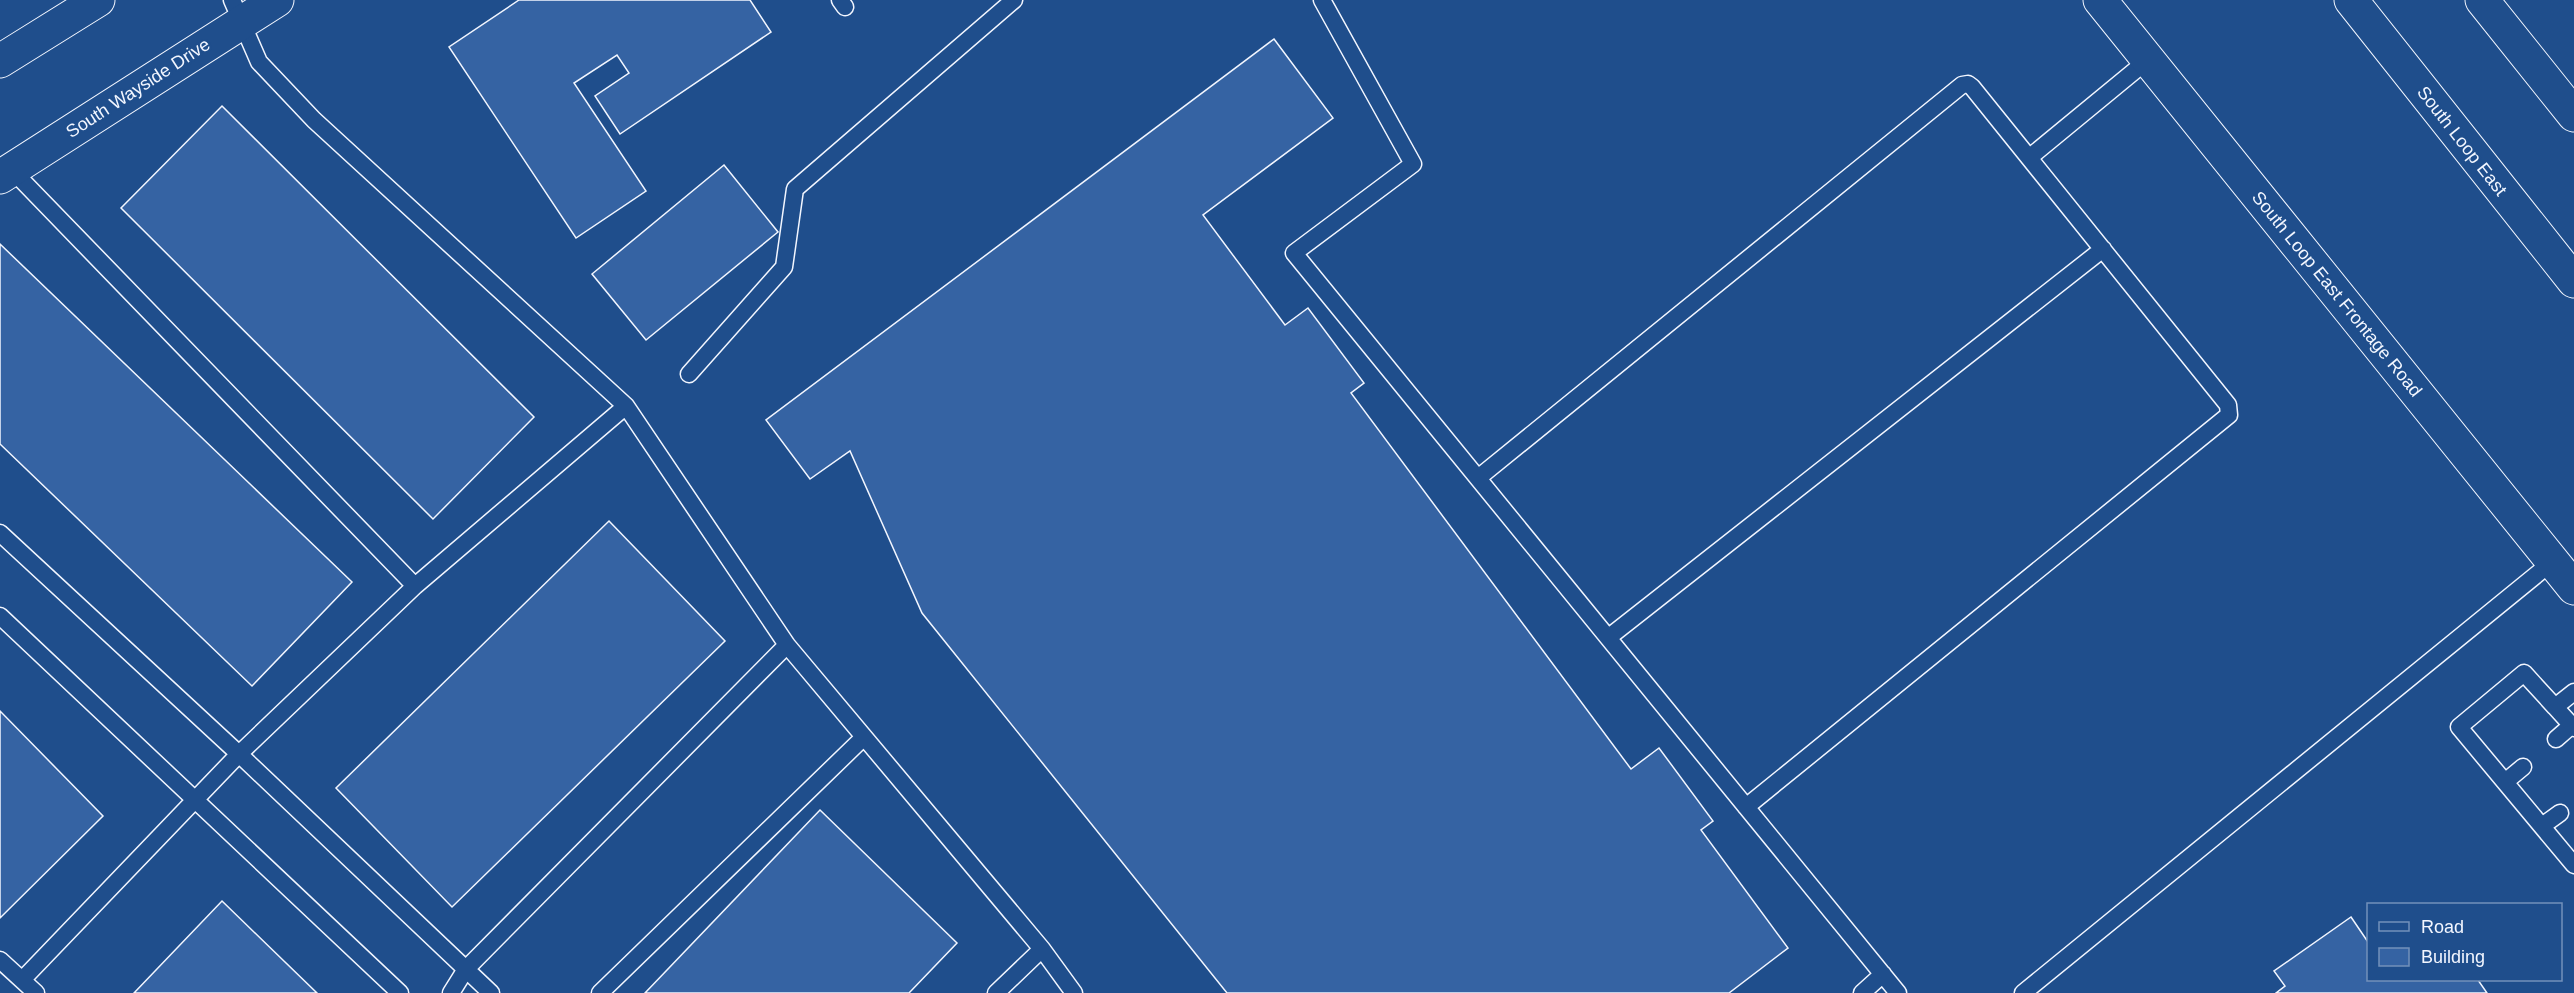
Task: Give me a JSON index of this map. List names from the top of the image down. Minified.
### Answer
{"streets":{"main road":["South Wayside Drive","South Loop East","South Loop East Frontage Road"]},"legend":["Road","Building"]}
